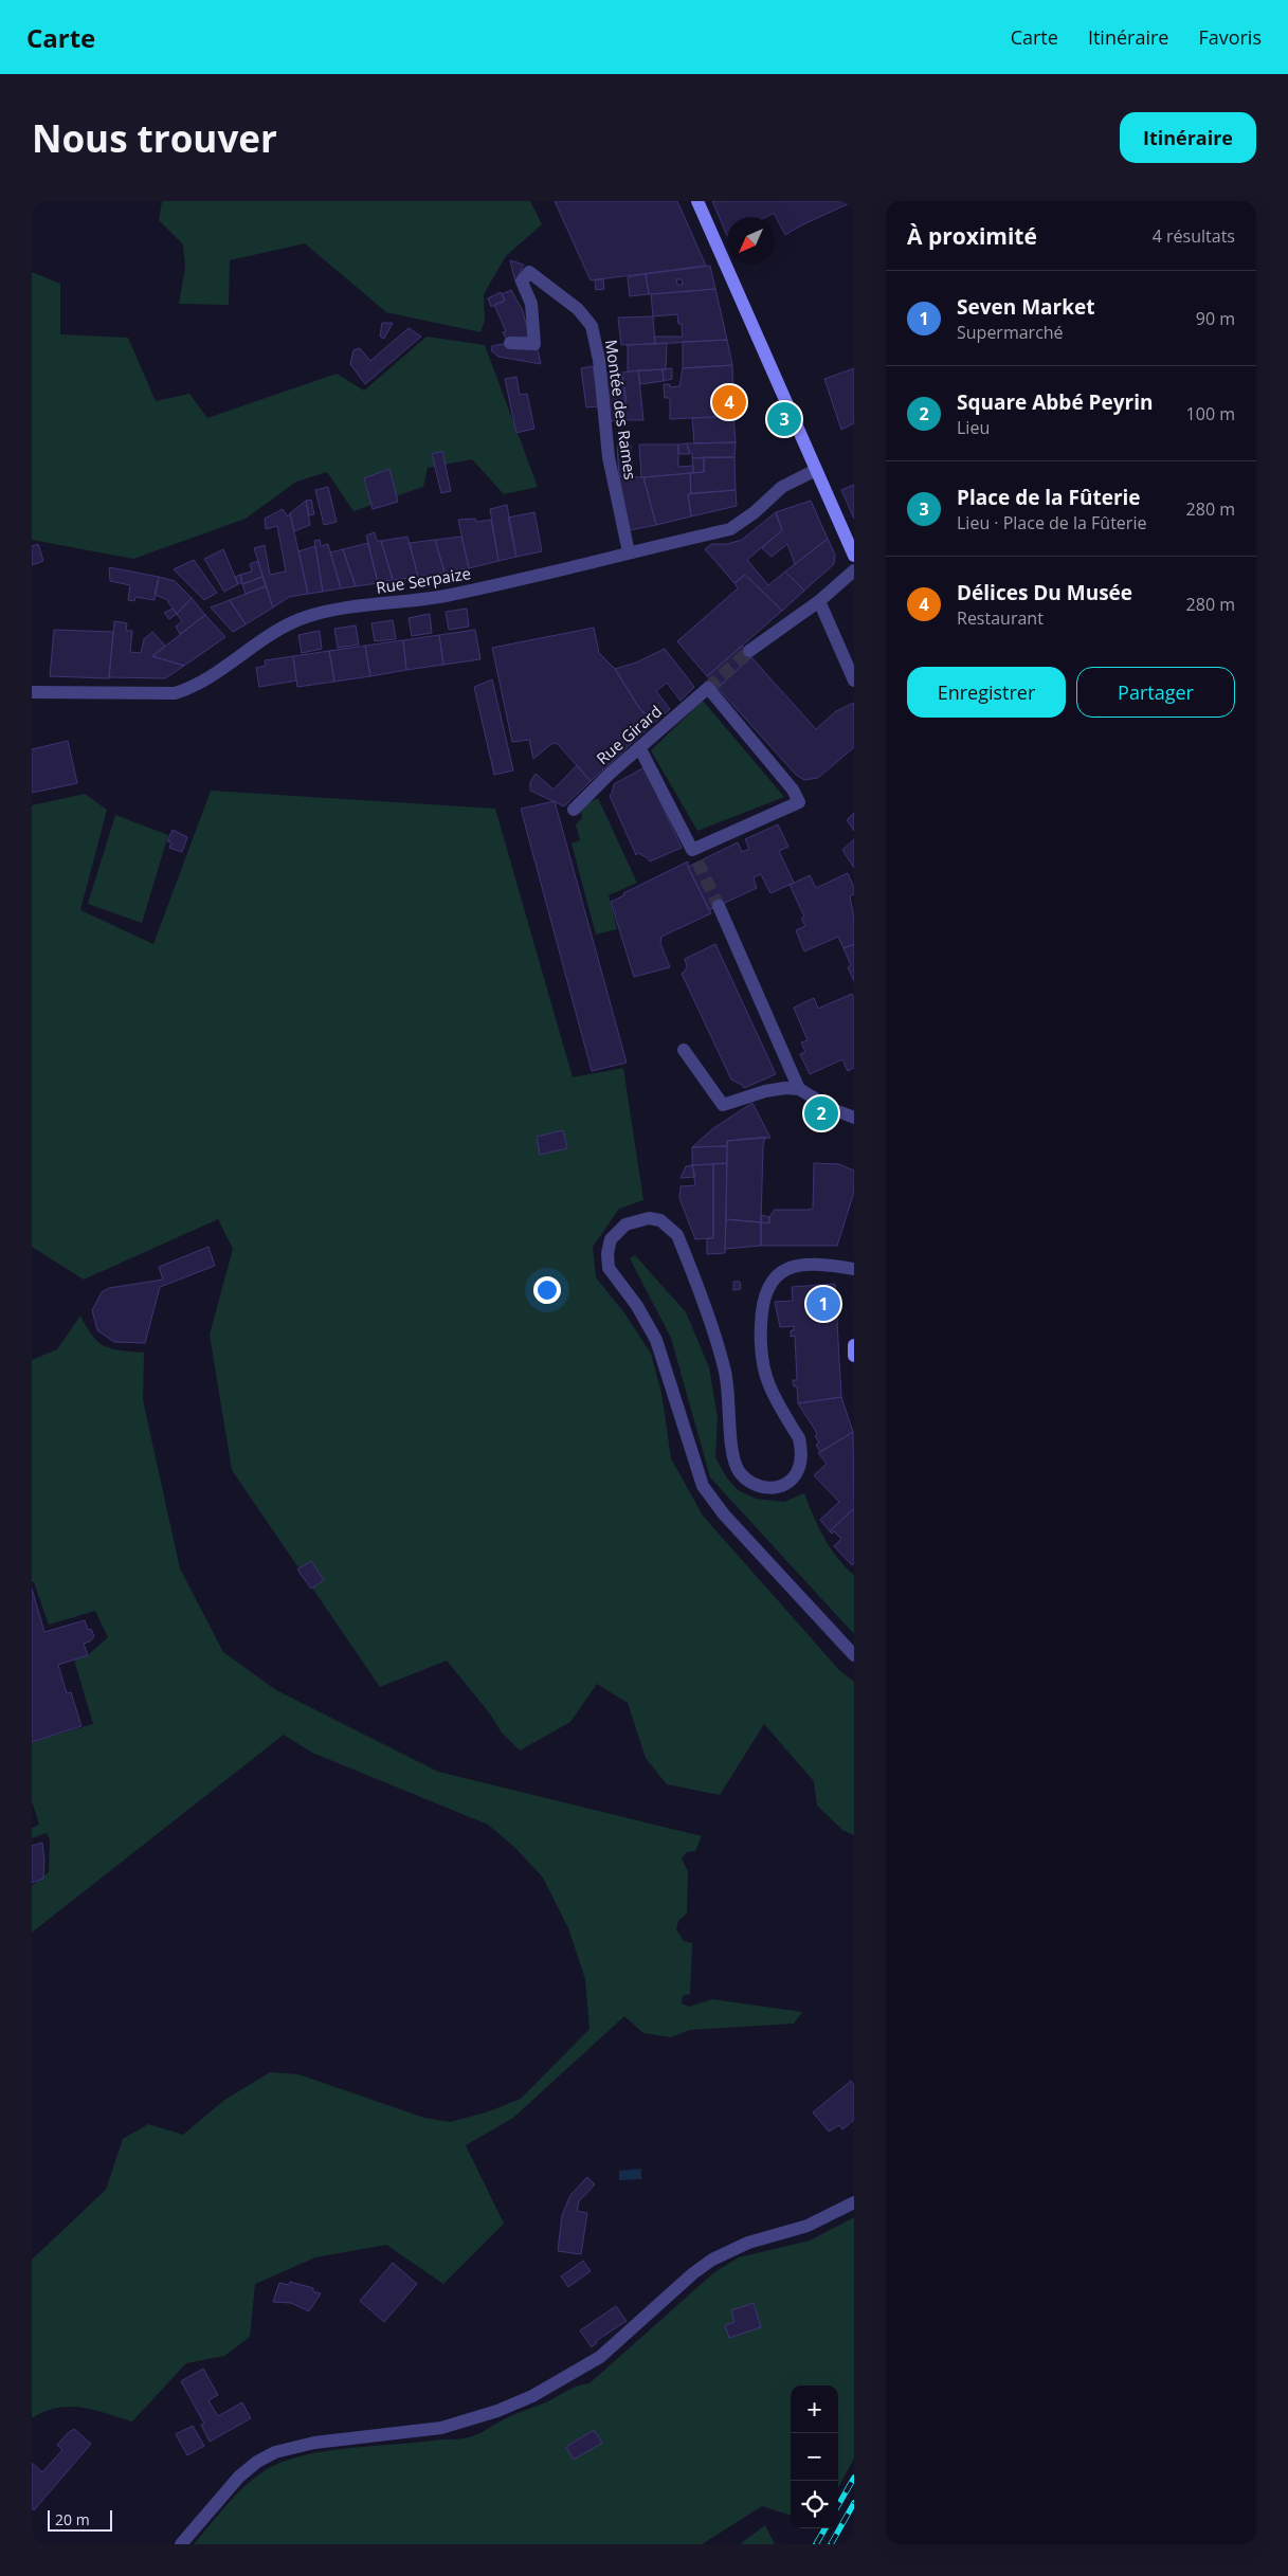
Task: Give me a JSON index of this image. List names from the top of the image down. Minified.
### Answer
{"streets":{"street":["Montée des Rames","Rue Serpaize","Rue Girard"]},"crossings":[["Montée des Rames","Rue Serpaize"]],"scale_bar":"20 m","north":"bottom left","page":{"header":"Carte","nav":["Carte","Itinéraire","Favoris"],"buttons":["Itinéraire",["Enregistrer","Partager"]],"title":"Nous trouver","heading":["À proximité","4 résultats"],"list":[{"mark":"1","name":"Seven Market","note":"Supermarché","value":"90 m"},{"mark":"2","name":"Square Abbé Peyrin","note":"Lieu","value":"100 m"},{"mark":"3","name":"Place de la Fûterie","note":"Lieu · Place de la Fûterie","value":"280 m"},{"mark":"4","name":"Délices Du Musée","note":"Restaurant","value":"280 m"}],"pins":["4","3","2","1"],"map_buttons":["+","−"],"scale":"20 m"}}
